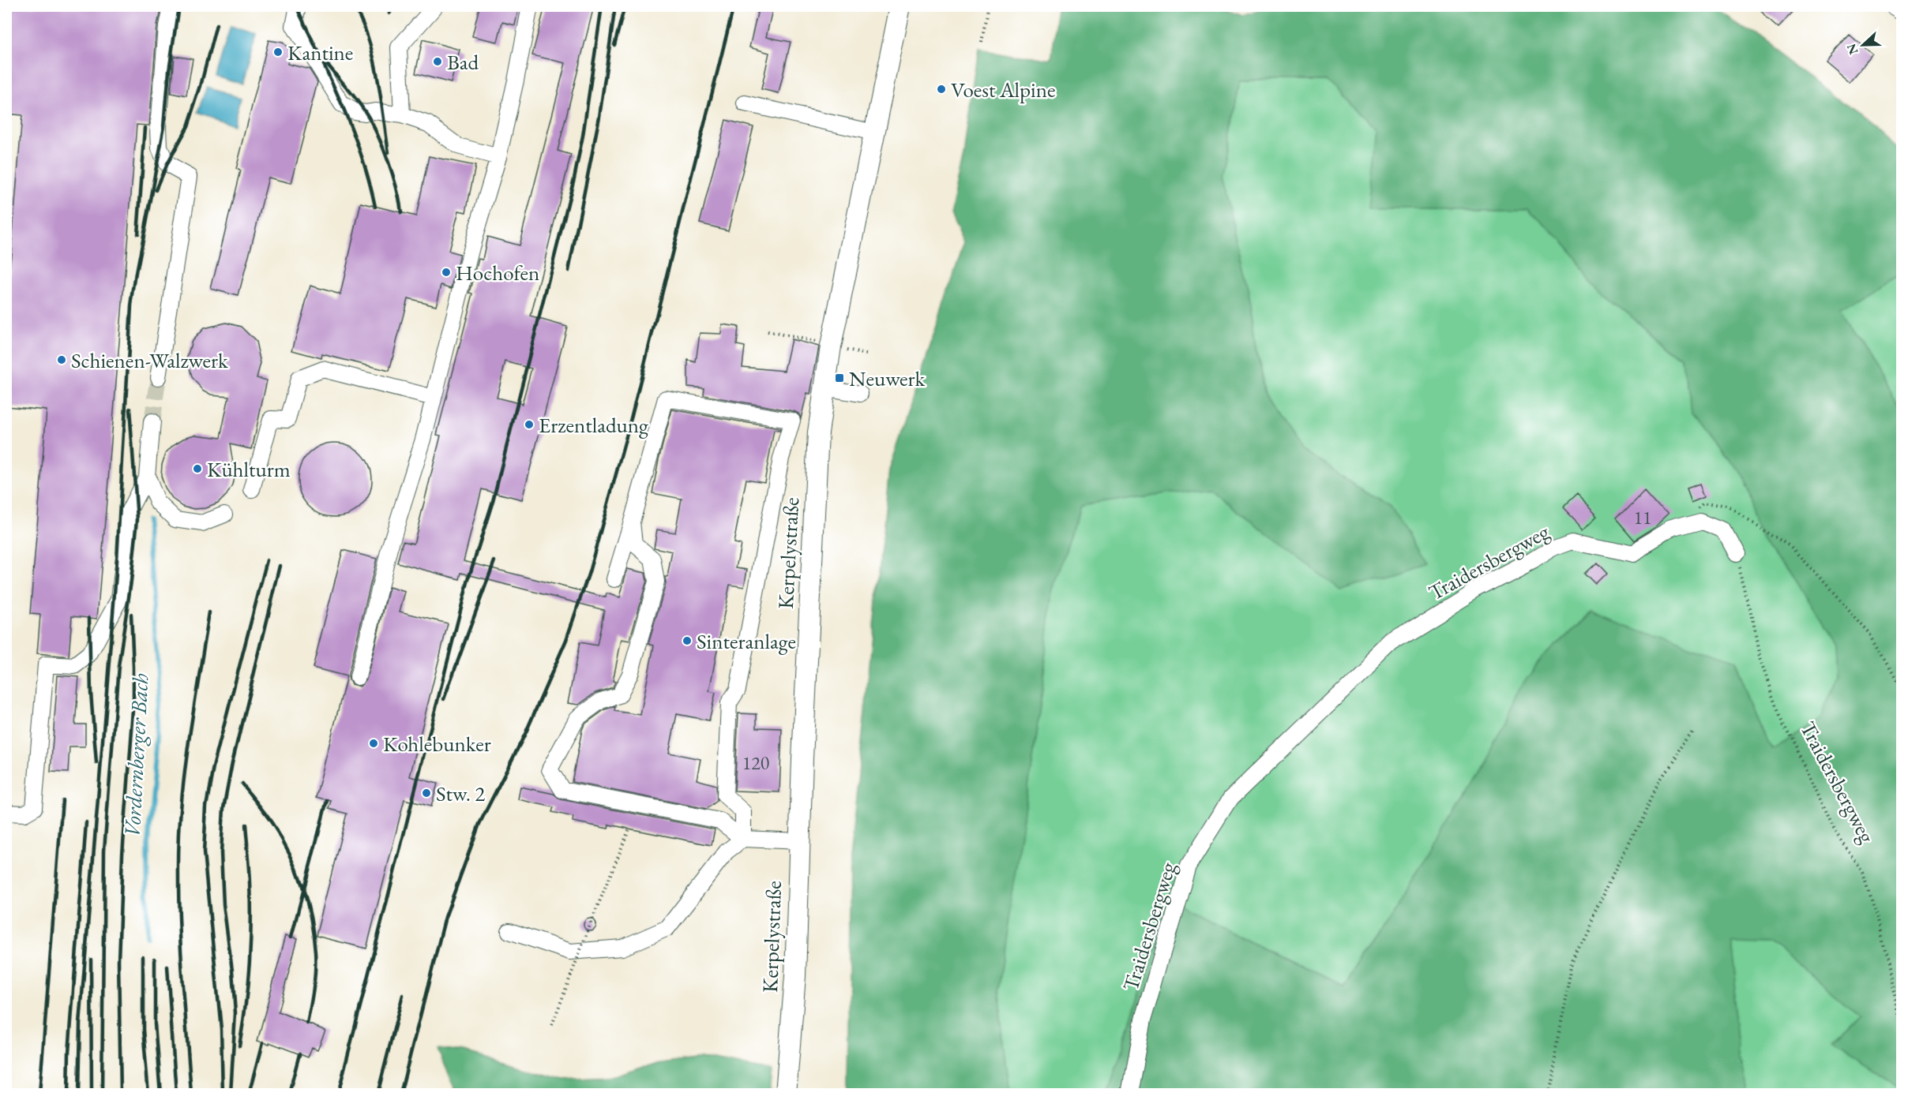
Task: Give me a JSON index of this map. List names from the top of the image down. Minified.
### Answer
{"streets":{"main road":["Kerpelystraße"],"street":["Traidersbergweg"]},"water":["Vordernberger Bach"],"places":{"other":["Kantine","Bad","Voest Alpine","Hochofen","Schienen-Walzwerk","Erzentladung","Kühlturm","Sinteranlage","Kohlebunker","Stw. 2"],"transit":["Neuwerk"]},"house_numbers":["11","120"],"north":"left"}
